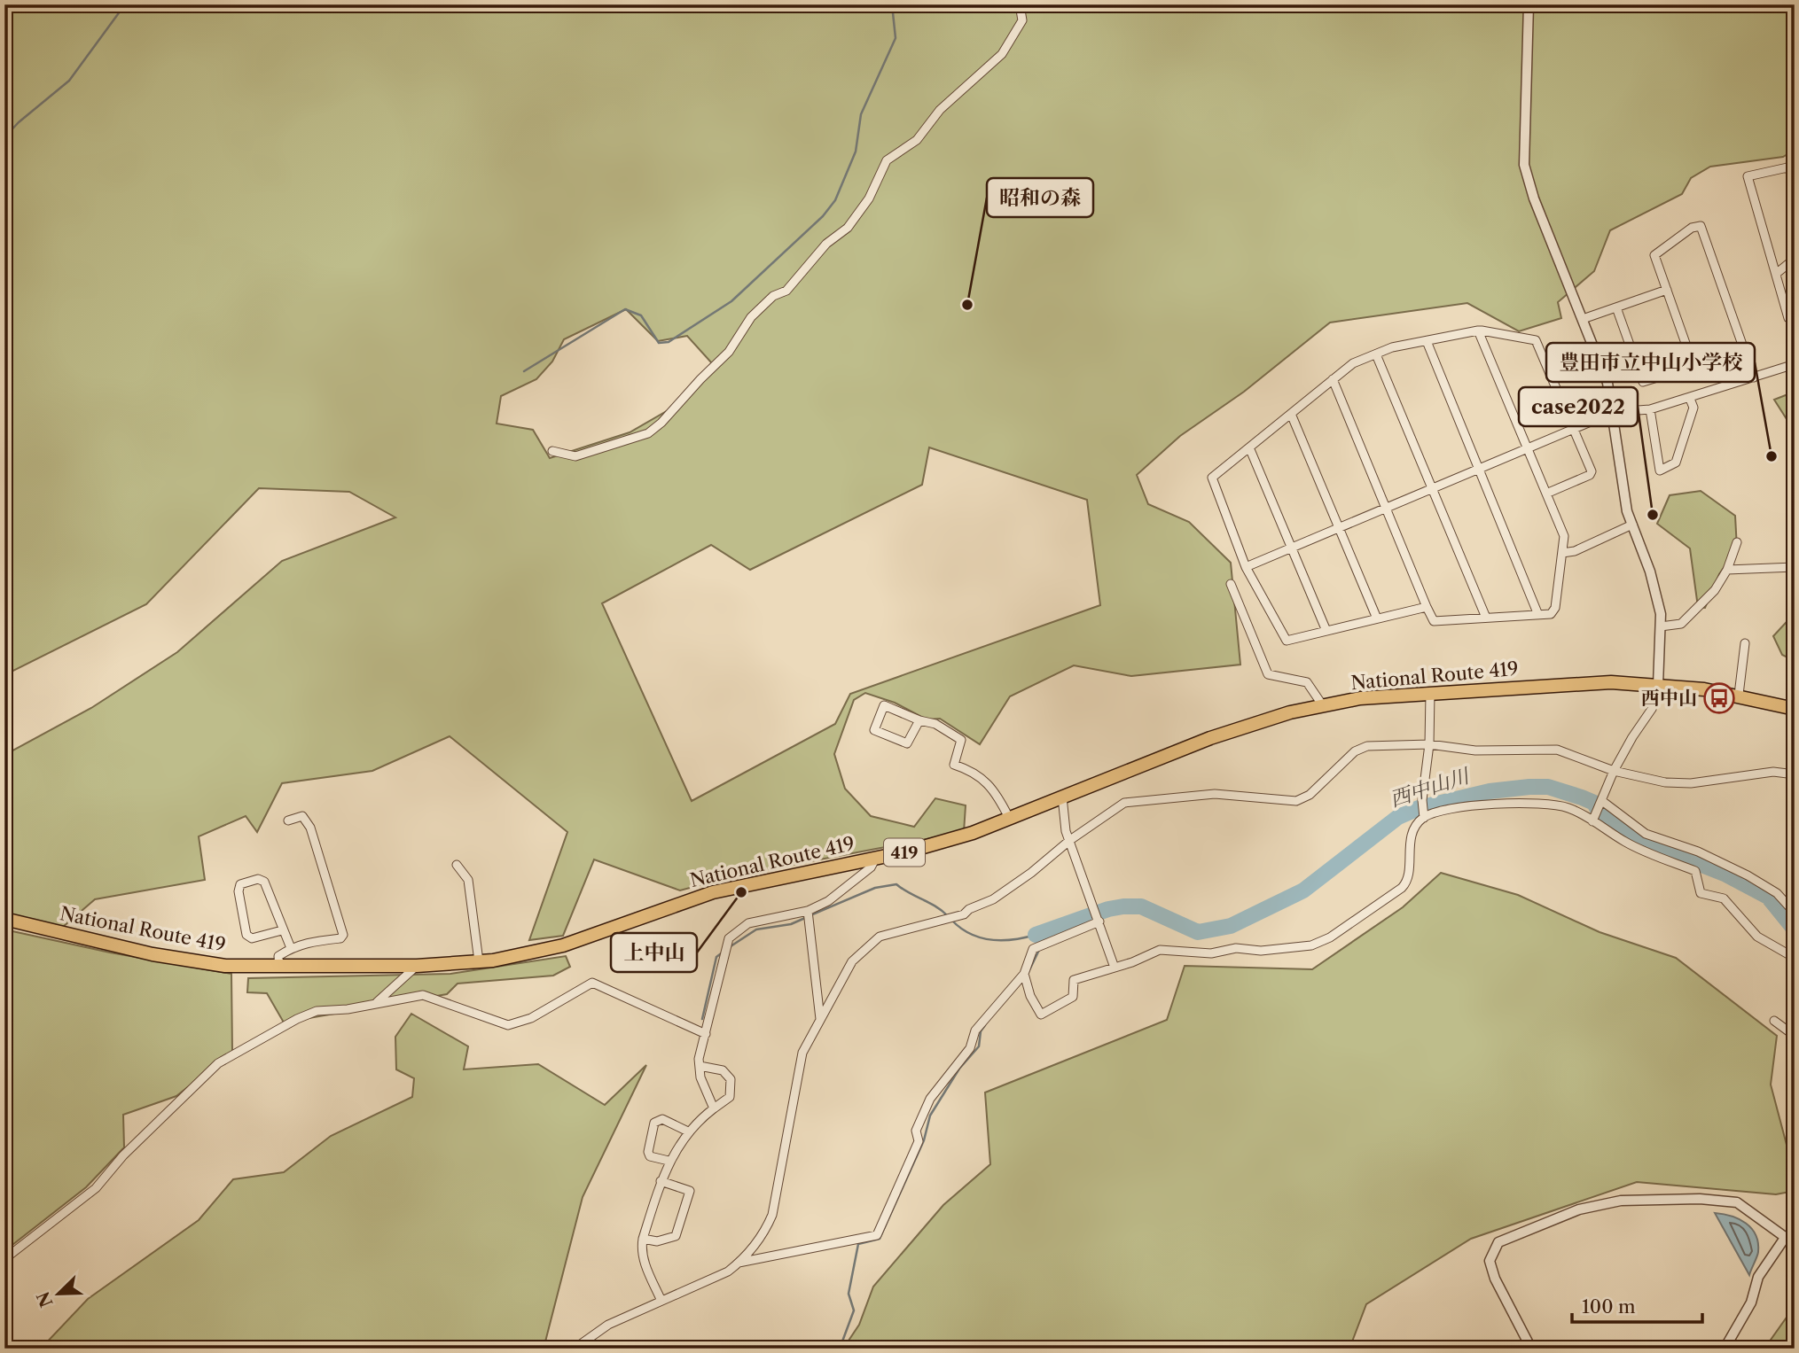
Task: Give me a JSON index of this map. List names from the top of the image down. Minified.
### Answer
{"streets":{"highway":["National Route 419","419"]},"water":["西中山川"],"places":{"other":["昭和の森","豊田市立中山小学校","case2022","上中山"],"bus stop":["西中山"]},"scale_bar":"100 m","north":"bottom left"}
